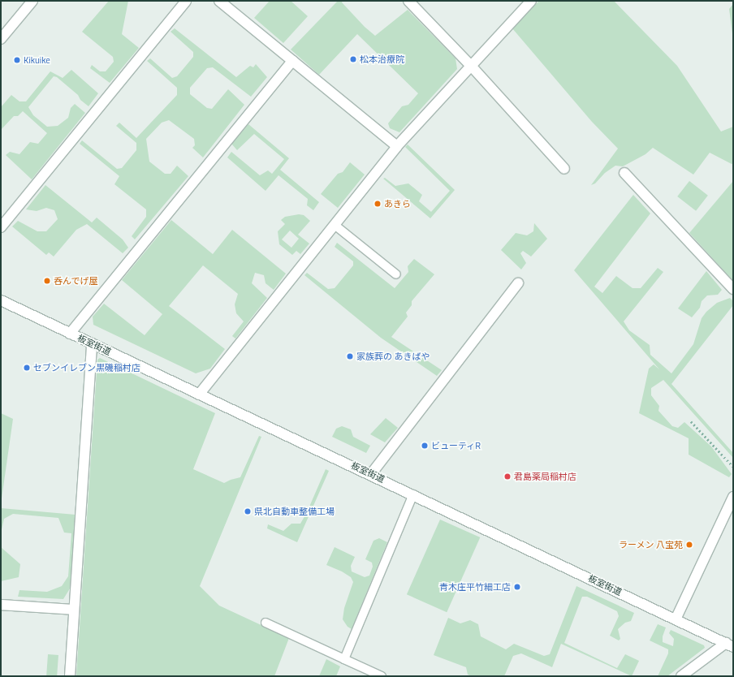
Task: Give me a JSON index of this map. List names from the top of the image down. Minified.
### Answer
{"streets":{"street":["板室街道"]},"places":["松本治療院","Kikuike","あきら","呑んでげ屋","家族葬の あきばや","セブンイレブン黒磯稲村店","ビューティR","君島薬局稲村店","県北自動車整備工場","ラーメン 八宝苑","青木庄平竹細工店"]}
